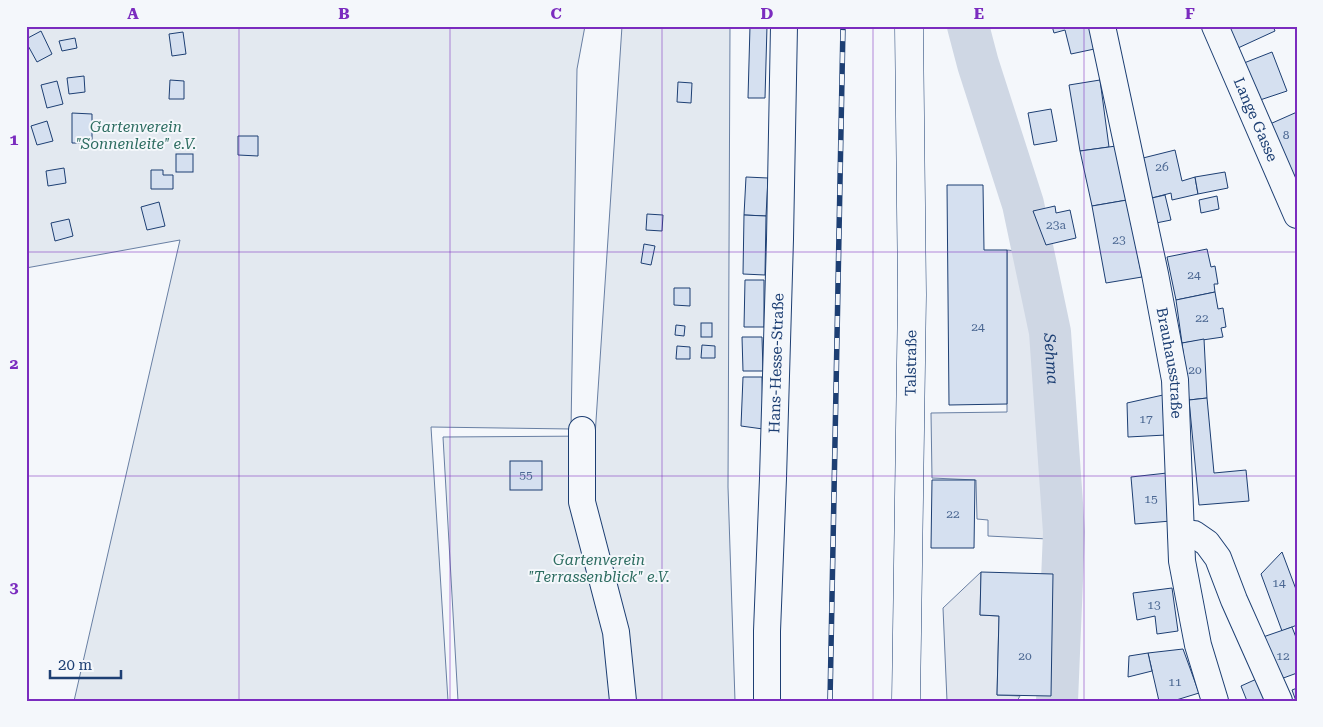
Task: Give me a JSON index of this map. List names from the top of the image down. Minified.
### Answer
{"streets":{"main road":["Talstraße"],"street":["Lange Gasse","Brauhausstraße","Hans-Hesse-Straße"]},"water":["Sehma"],"parks":["Gartenverein \"Sonnenleite\" e.V.","Gartenverein \"Terrassenblick\" e.V."],"house_numbers":["8","26","23a","23","24","22","24","20","17","55","15","22","14","13","20","12","11"],"scale_bar":"20 m","grid":{"columns":["A","B","C","D","E","F"],"rows":["1","2","3"]}}
